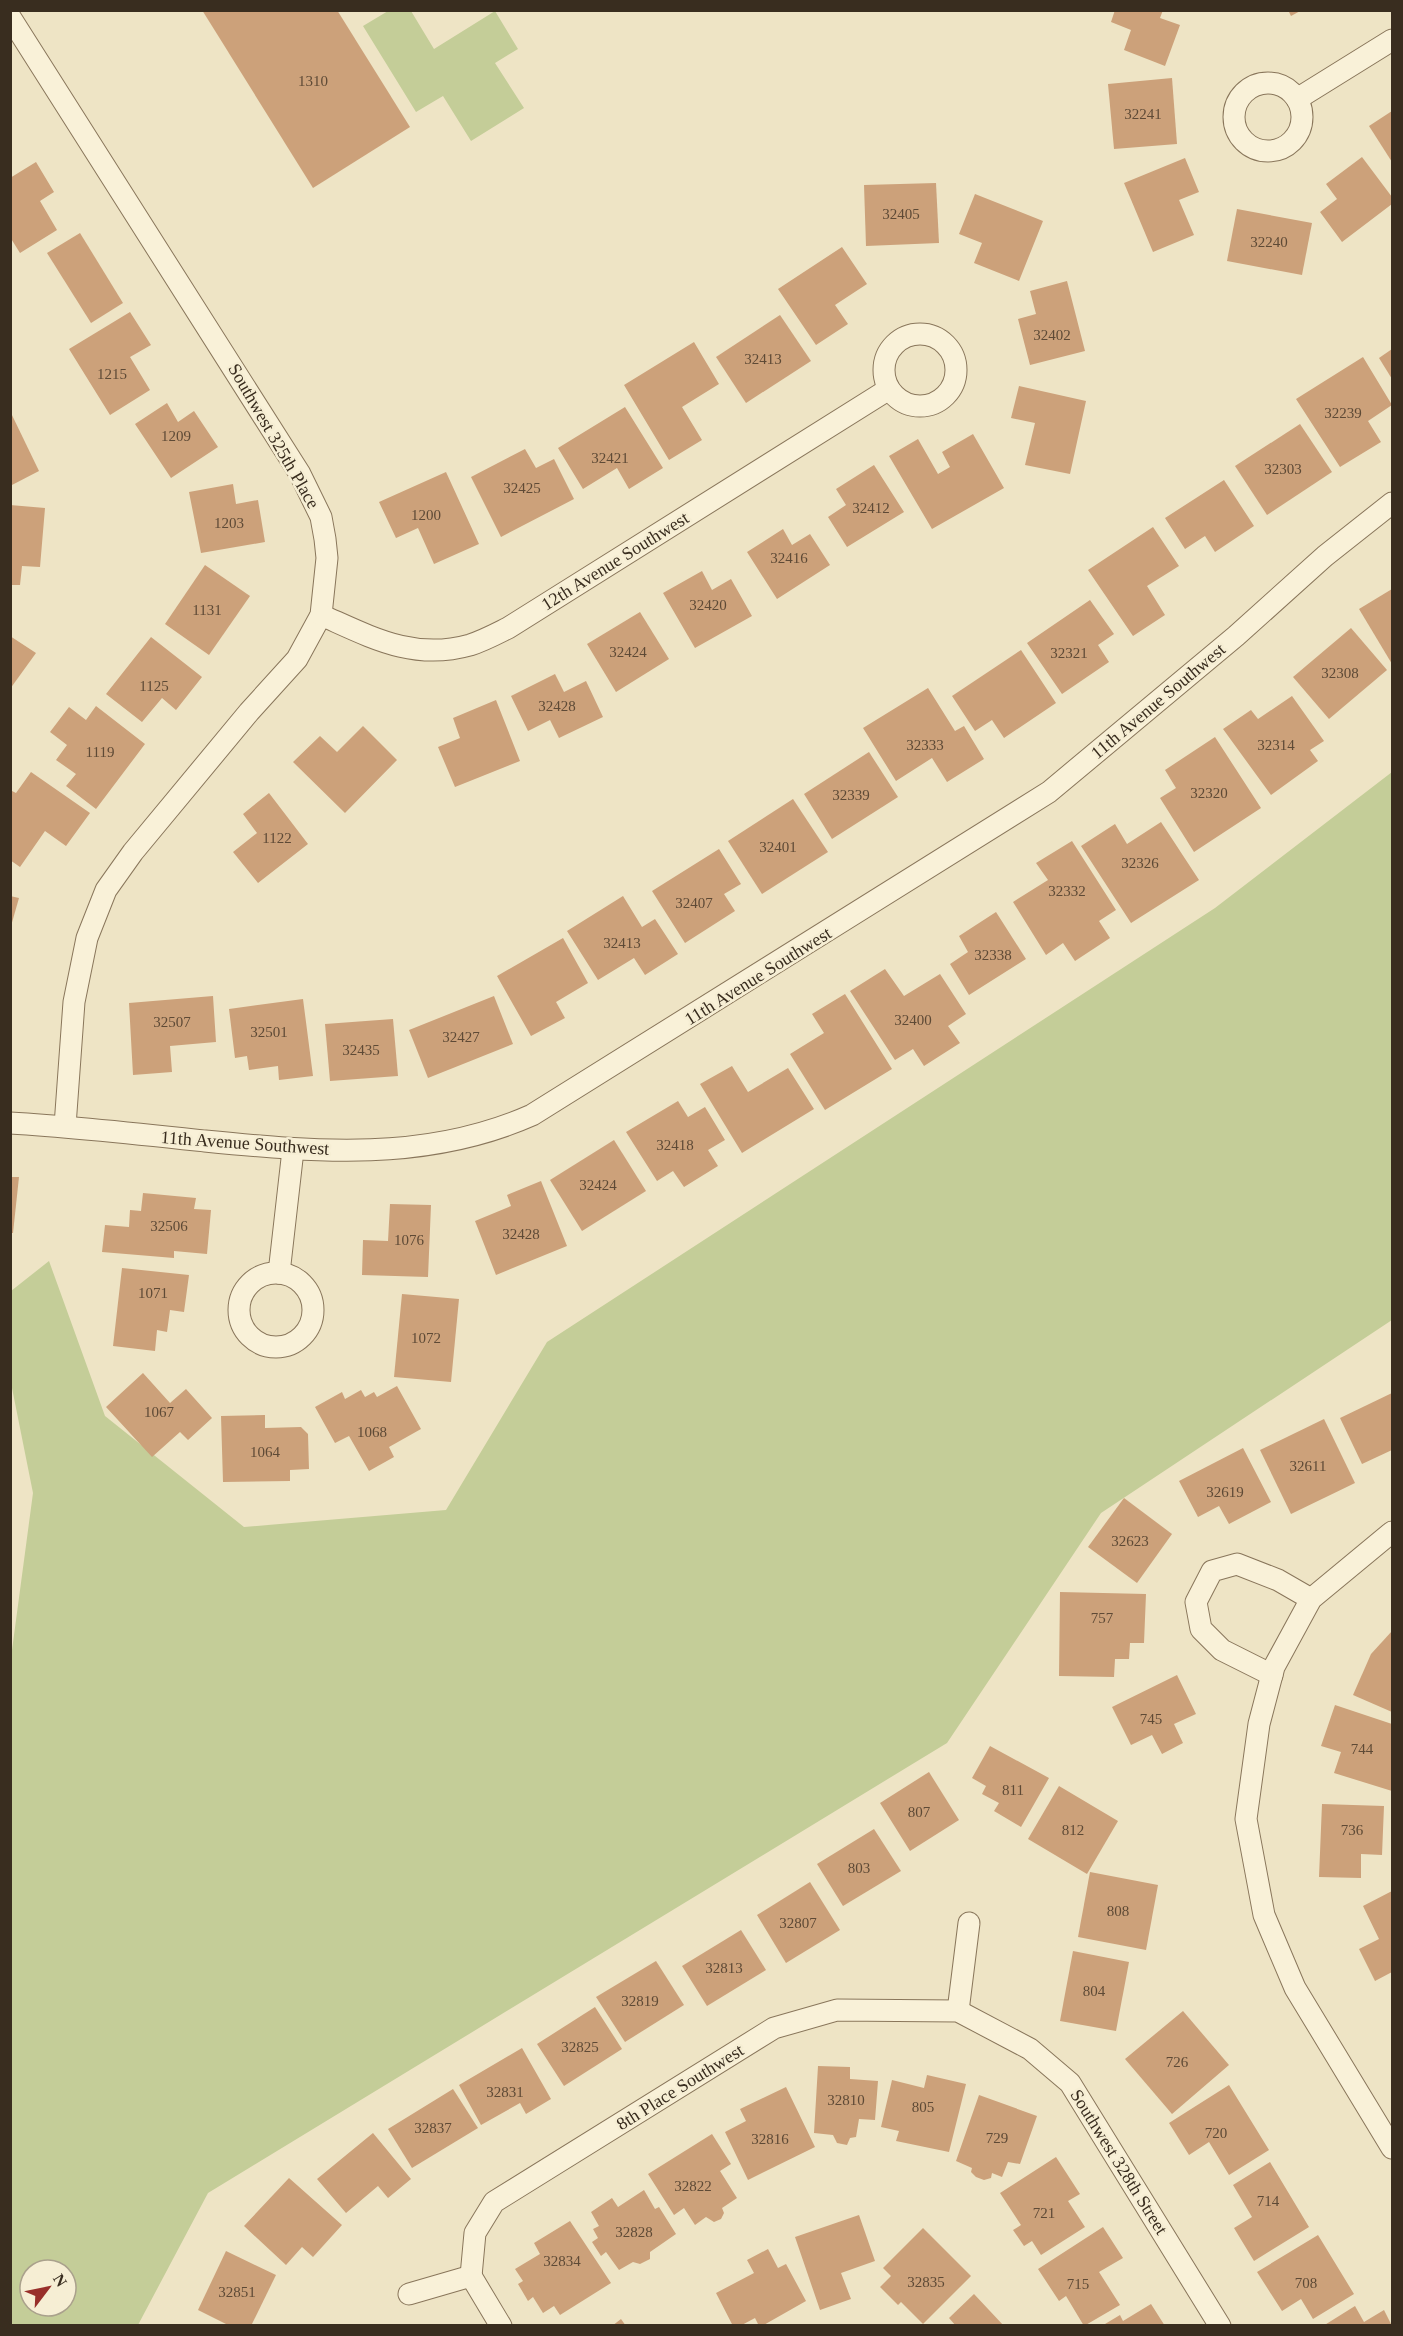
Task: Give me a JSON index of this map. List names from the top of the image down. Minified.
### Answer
{"streets":{"street":["Southwest 325th Place","12th Avenue Southwest","11th Avenue Southwest","8th Place Southwest","Southwest 328th Street"]},"crossings":[["Southwest 325th Place","12th Avenue Southwest"],["Southwest 325th Place","11th Avenue Southwest"],["8th Place Southwest","Southwest 328th Street"]],"house_numbers":["1310","32241","32405","32240","32402","32413","1215","32239","1209","32421","32303","32425","32412","1200","1203","32416","32420","1131","32424","32321","32308","1125","32428","32333","32314","1119","32320","32339","1122","32401","32326","32332","32407","32413","32338","32400","32507","32501","32427","32435","32418","32424","32506","32428","1076","1071","1072","1067","1068","1064","32611","32619","32623","757","745","744","811","807","812","736","803","808","32807","32813","804","32819","32825","726","32831","32810","805","32837","720","729","32816","32822","714","721","32828","32834","32835","708","715","32851"],"north":"top right"}
